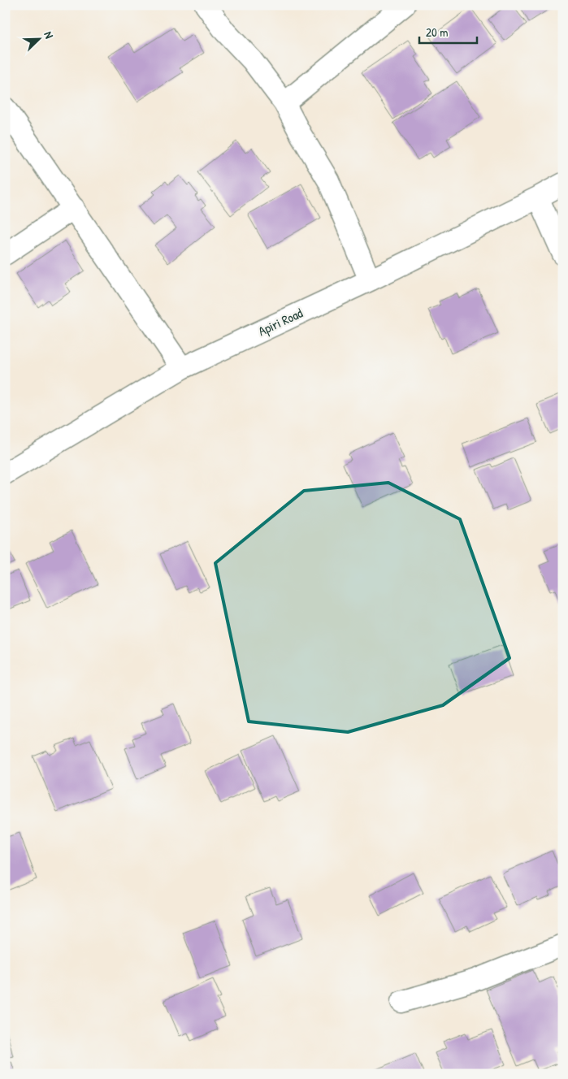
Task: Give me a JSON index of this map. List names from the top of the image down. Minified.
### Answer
{"streets":{"street":["Apiri Road"]},"scale_bar":"20 m","north":"top right"}
